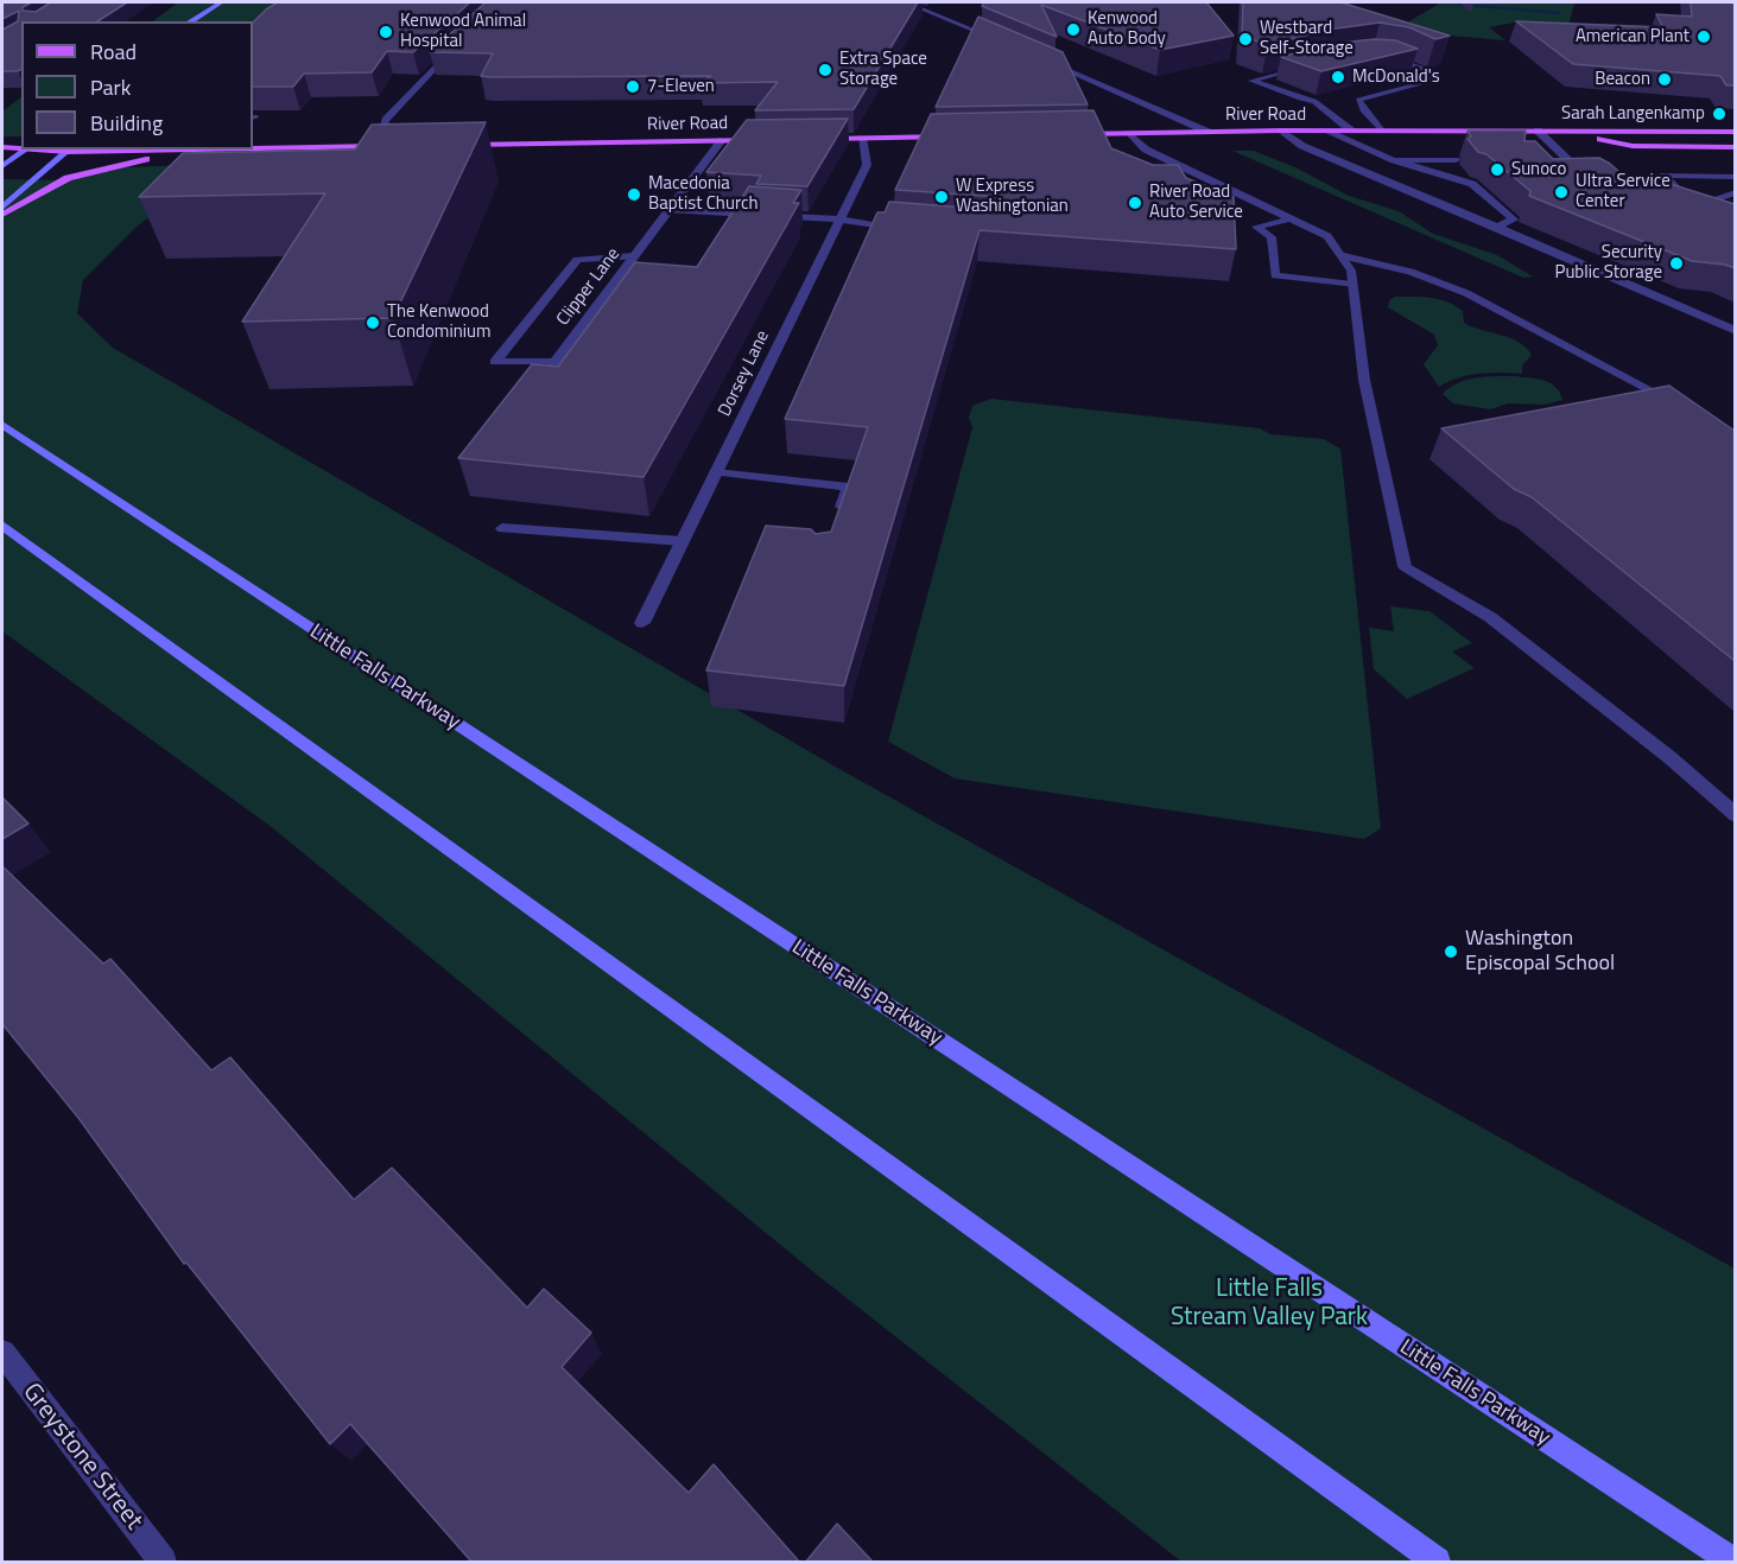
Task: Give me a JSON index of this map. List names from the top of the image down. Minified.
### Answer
{"streets":{"main road":["River Road","Little Falls Parkway"],"street":["Clipper Lane","Dorsey Lane","Greystone Street"]},"crossings":[["River Road","Clipper Lane"]],"parks":["Little Falls Stream Valley Park"],"places":["Kenwood Auto Body","Kenwood Animal Hospital","American Plant","Westbard Self-Storage","Extra Space Storage","McDonald's","Beacon","7-Eleven","Sarah Langenkamp","Sunoco","Ultra Service Center","Macedonia Baptist Church","W Express Washingtonian","River Road Auto Service","Security Public Storage","The Kenwood Condominium","Washington Episcopal School"],"legend":["Road","Park","Building"]}
